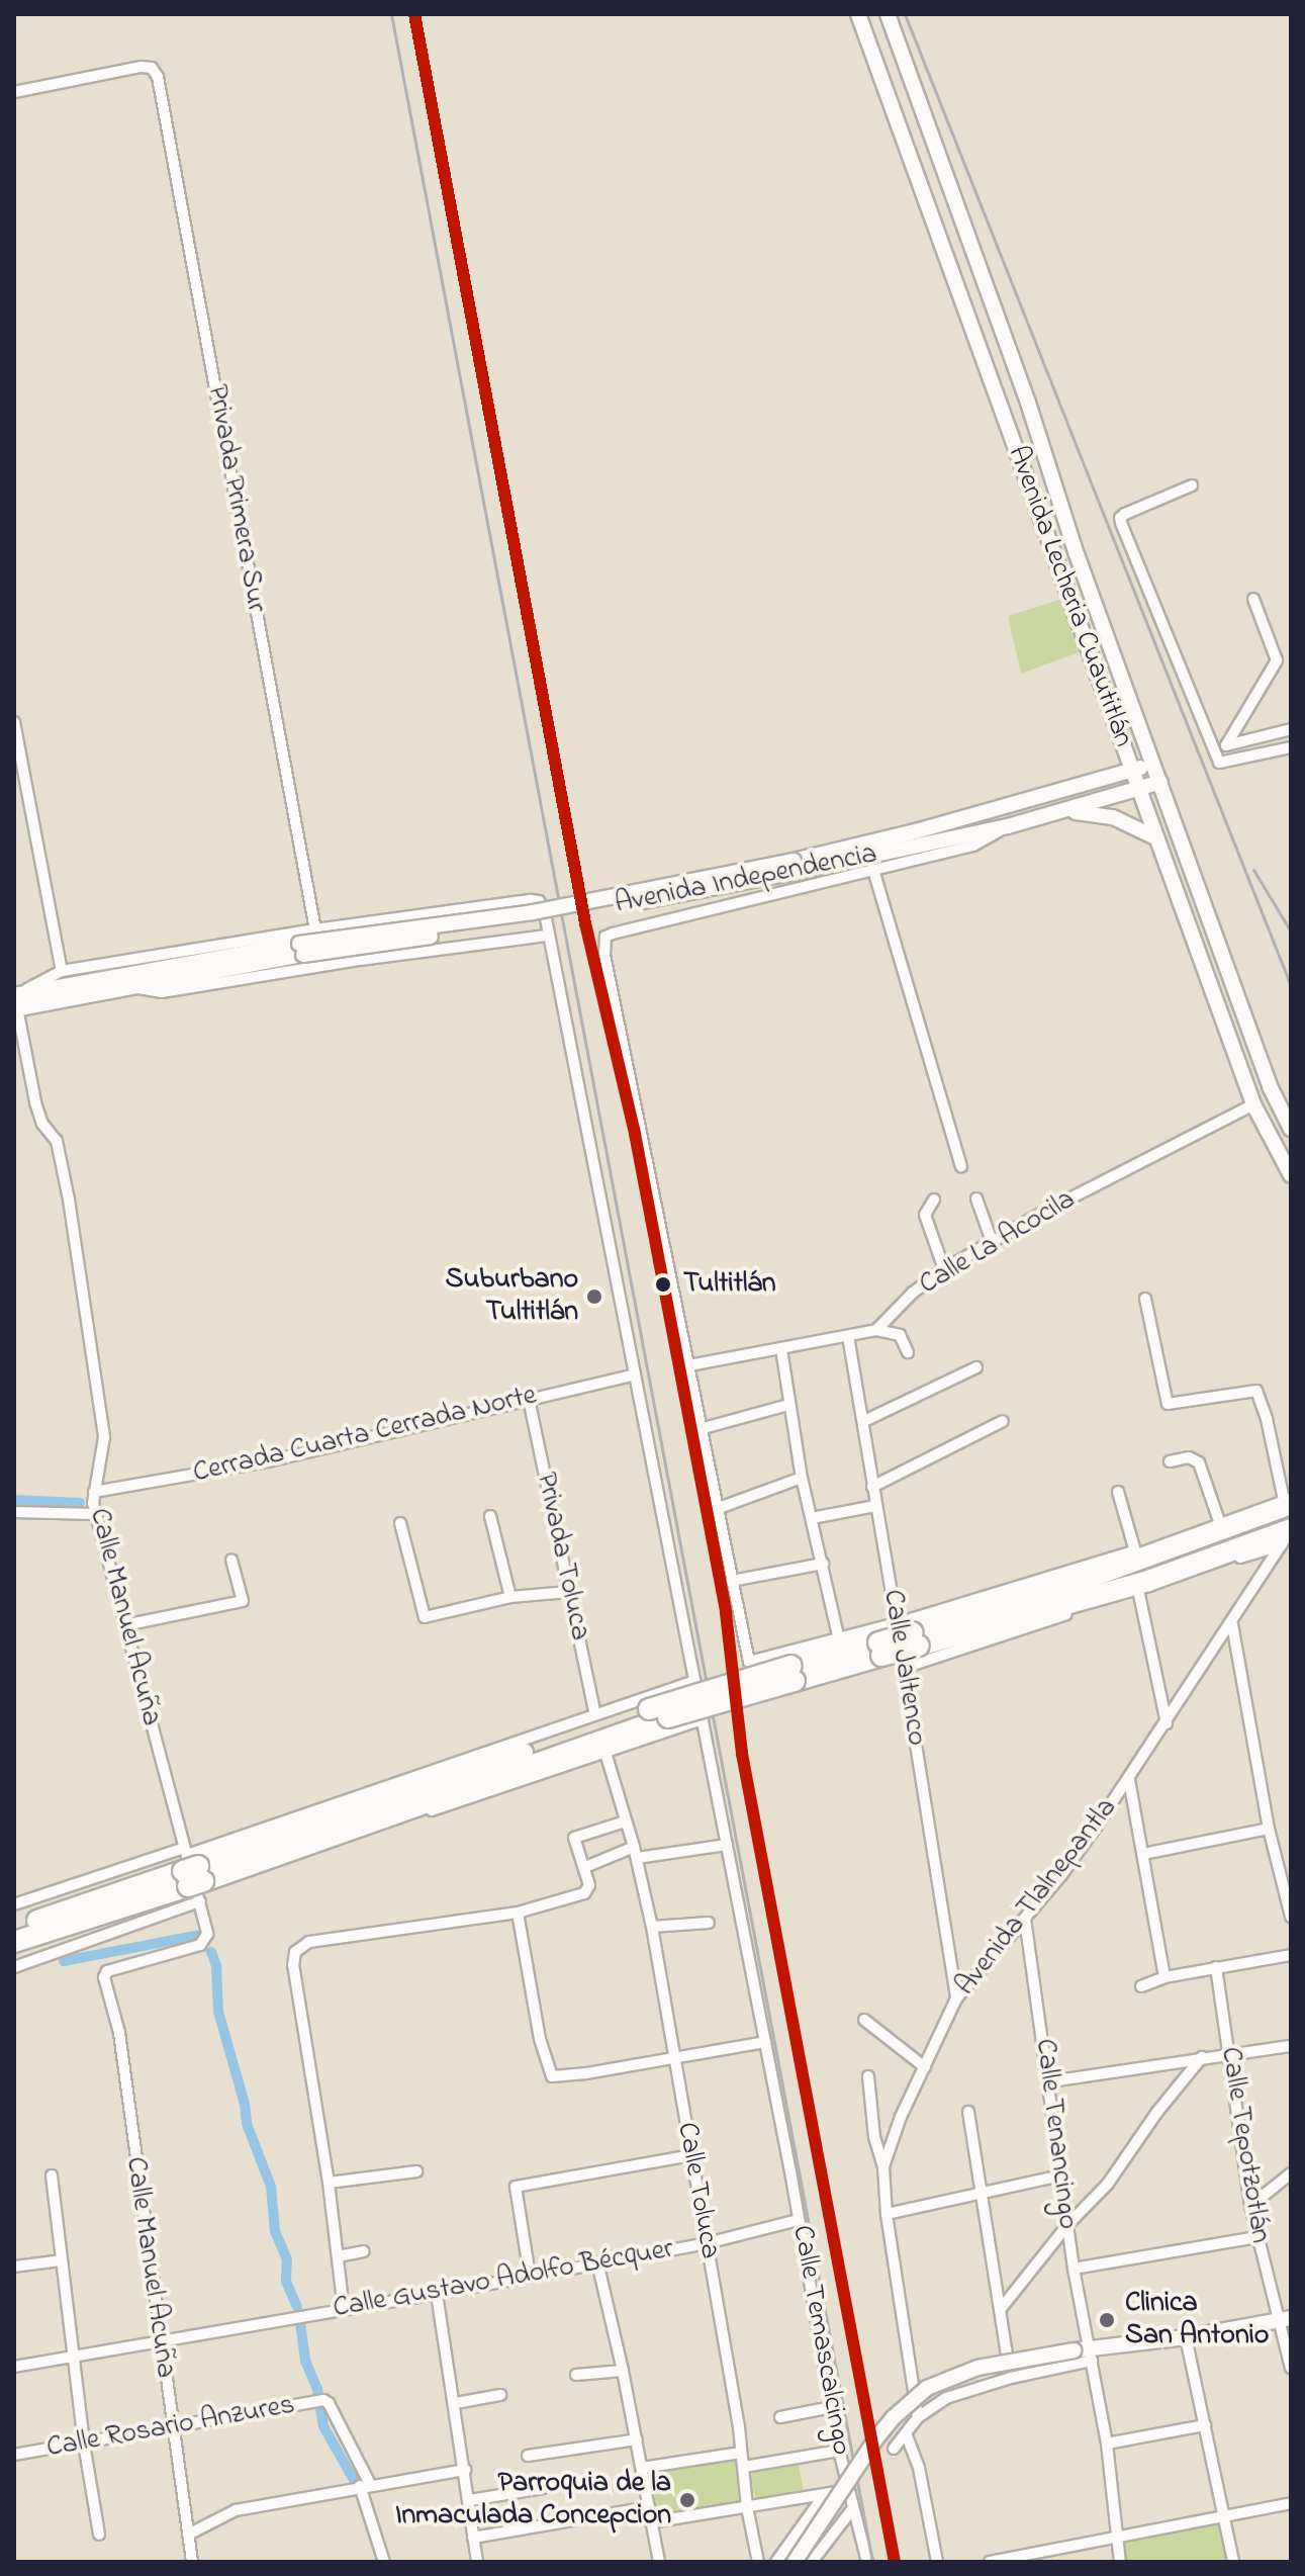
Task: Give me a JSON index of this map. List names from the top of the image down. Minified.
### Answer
{"streets":{"main road":["Avenida Lecheria Cuautitlán","Avenida Independencia"],"street":["Privada Primera Sur","Calle La Acocila","Cerrada Cuarta Cerrada Norte","Privada Toluca","Calle Manuel Acuña","Calle Jaltenco","Avenida Tlalnepantla","Calle Tenancingo","Calle Tepotzotlán","Calle Toluca","Calle Gustavo Adolfo Bécquer","Calle Temascalcingo","Calle Rosario Anzures"]},"crossings":[["Privada Primera Sur","Calle Temascalcingo"],["Avenida Lecheria Cuautitlán","Avenida Independencia"],["Avenida Lecheria Cuautitlán","Calle La Acocila"],["Avenida Independencia","Calle Manuel Acuña"],["Avenida Independencia","Calle Temascalcingo"],["Cerrada Cuarta Cerrada Norte","Privada Toluca"],["Cerrada Cuarta Cerrada Norte","Calle Manuel Acuña"],["Cerrada Cuarta Cerrada Norte","Calle Temascalcingo"],["Calle Manuel Acuña","Calle Gustavo Adolfo Bécquer"],["Calle Manuel Acuña","Calle Temascalcingo"],["Calle Manuel Acuña","Calle Rosario Anzures"],["Calle Jaltenco","Avenida Tlalnepantla"],["Avenida Tlalnepantla","Calle Tenancingo"],["Calle Toluca","Calle Gustavo Adolfo Bécquer"],["Calle Gustavo Adolfo Bécquer","Calle Temascalcingo"]],"places":["Tultitlán","Suburbano Tultitlán","Clinica San Antonio","Parroquia de la Inmaculada Concepcion"]}
